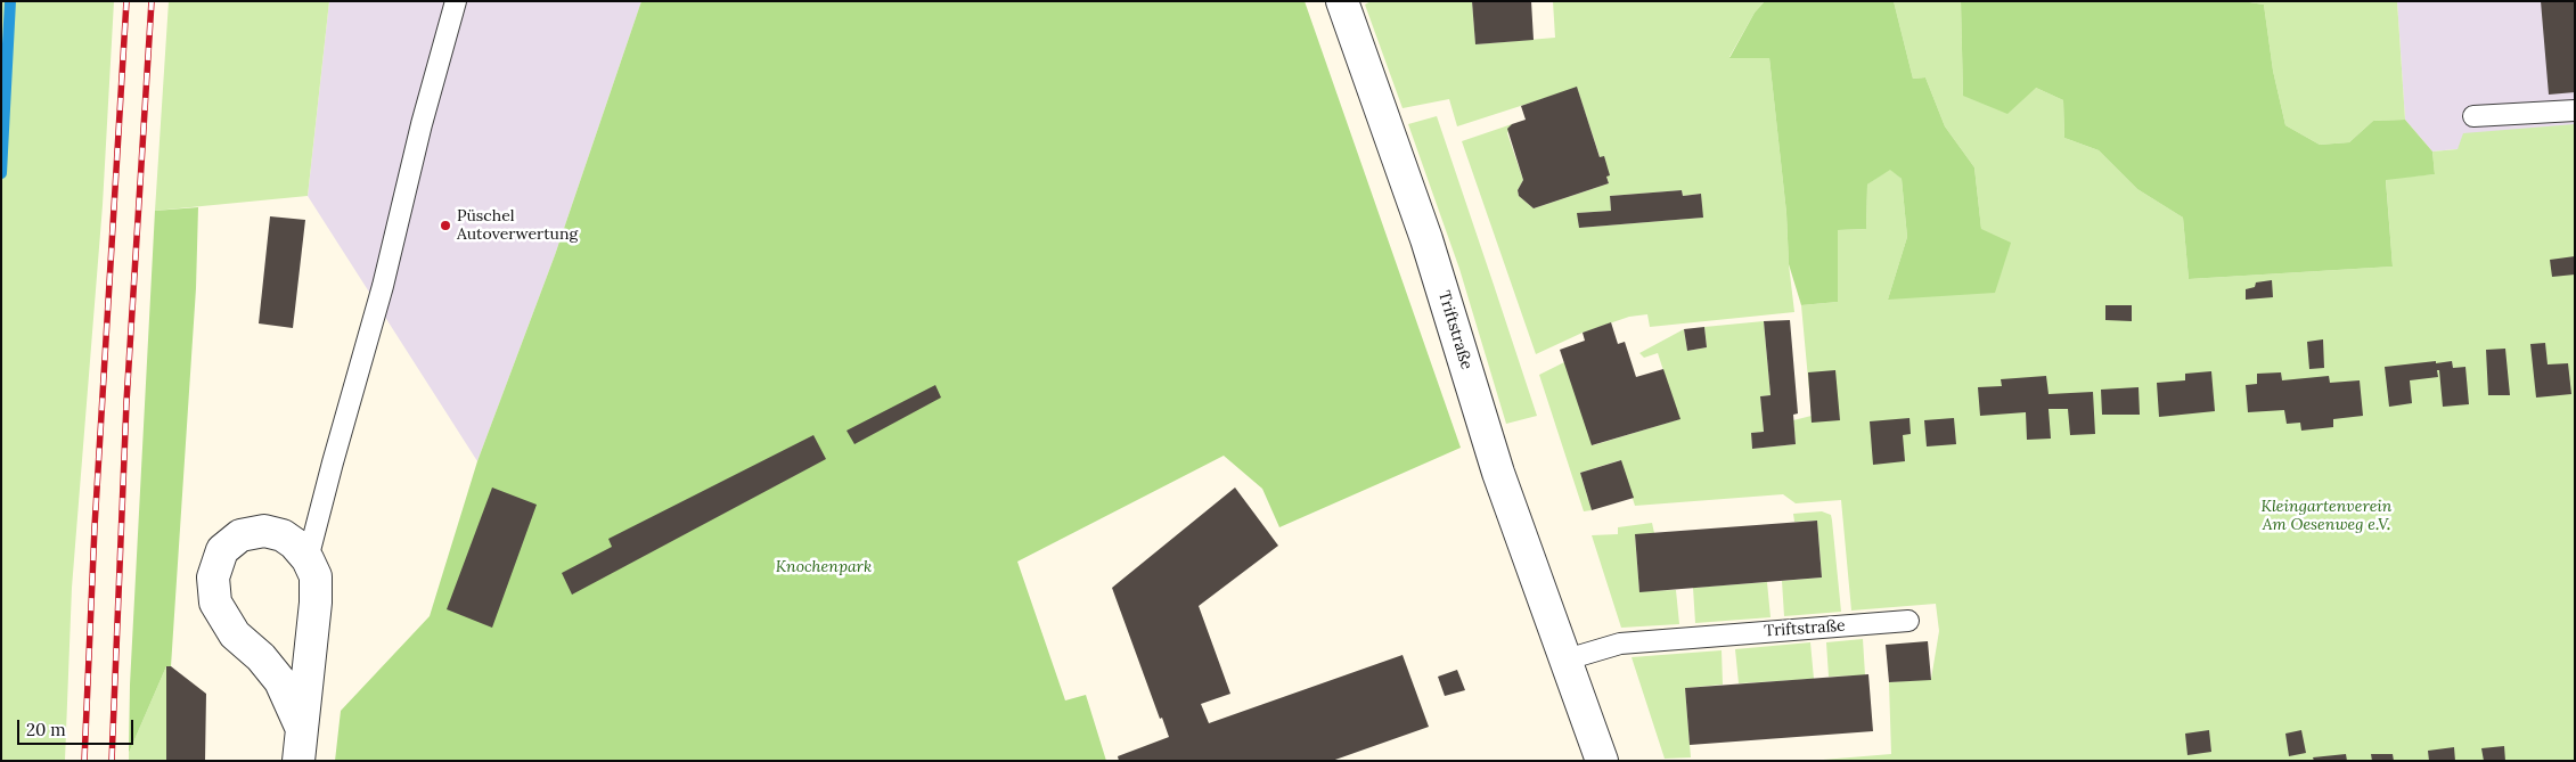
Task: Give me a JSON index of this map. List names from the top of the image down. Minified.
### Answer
{"streets":{"street":["Triftstraße"]},"parks":["Kleingartenverein Am Oesenweg e.V.","Knochenpark"],"places":["Püschel Autoverwertung"],"scale_bar":"20 m"}
